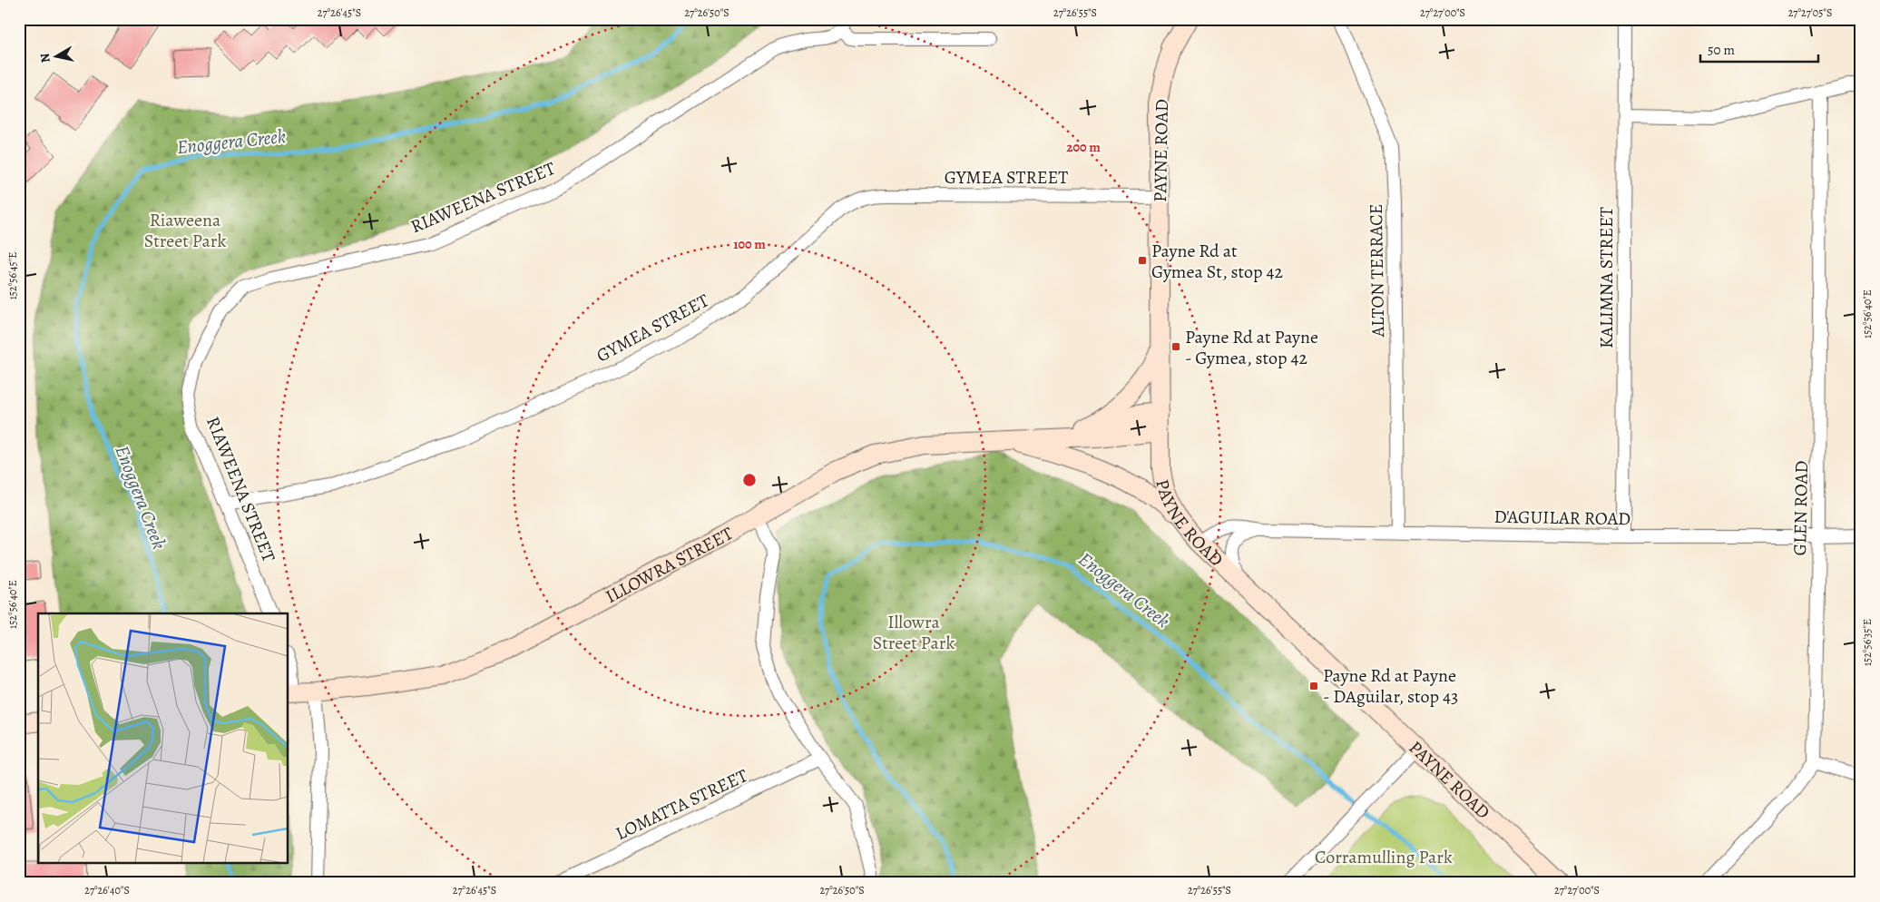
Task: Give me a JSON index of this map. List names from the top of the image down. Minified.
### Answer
{"streets":{"street":["PAYNE ROAD","GYMEA STREET","RIAWEENA STREET","ALTON TERRACE","KALIMNA STREET","GLEN ROAD","D'AGUILAR ROAD","ILLOWRA STREET","LOMATTA STREET"]},"crossings":[["PAYNE ROAD","GYMEA STREET"],["PAYNE ROAD","D'AGUILAR ROAD"],["PAYNE ROAD","ILLOWRA STREET"],["GYMEA STREET","RIAWEENA STREET"],["ALTON TERRACE","D'AGUILAR ROAD"],["KALIMNA STREET","D'AGUILAR ROAD"],["GLEN ROAD","D'AGUILAR ROAD"]],"water":["Enoggera Creek"],"parks":["Riaweena Street Park","Illowra Street Park","Corramulling Park"],"places":{"transit":["Payne Rd at Gymea St, stop 42","Payne Rd at Payne - Gymea, stop 42","Payne Rd at Payne - DAguilar, stop 43"]},"scale_bar":"50 m","north":"left","coordinates":["27°26'45\"S","27°26'50\"S","27°26'55\"S","27°27'00\"S","27°27'05\"S","152°56'45\"E","152°56'40\"E","152°56'35\"E","27°26'40\"S"],"rings":["200 m","100 m"]}
